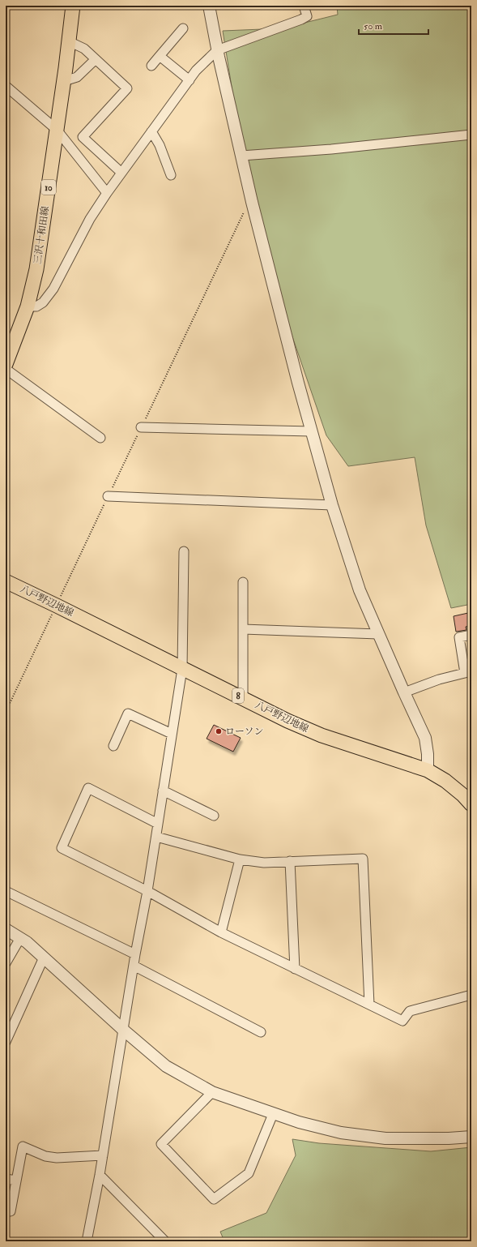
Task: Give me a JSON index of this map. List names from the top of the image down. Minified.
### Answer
{"streets":{"main road":["10","三沢十和田線","八戸野辺地線","8"]},"places":["ローソン"],"scale_bar":"50 m"}
